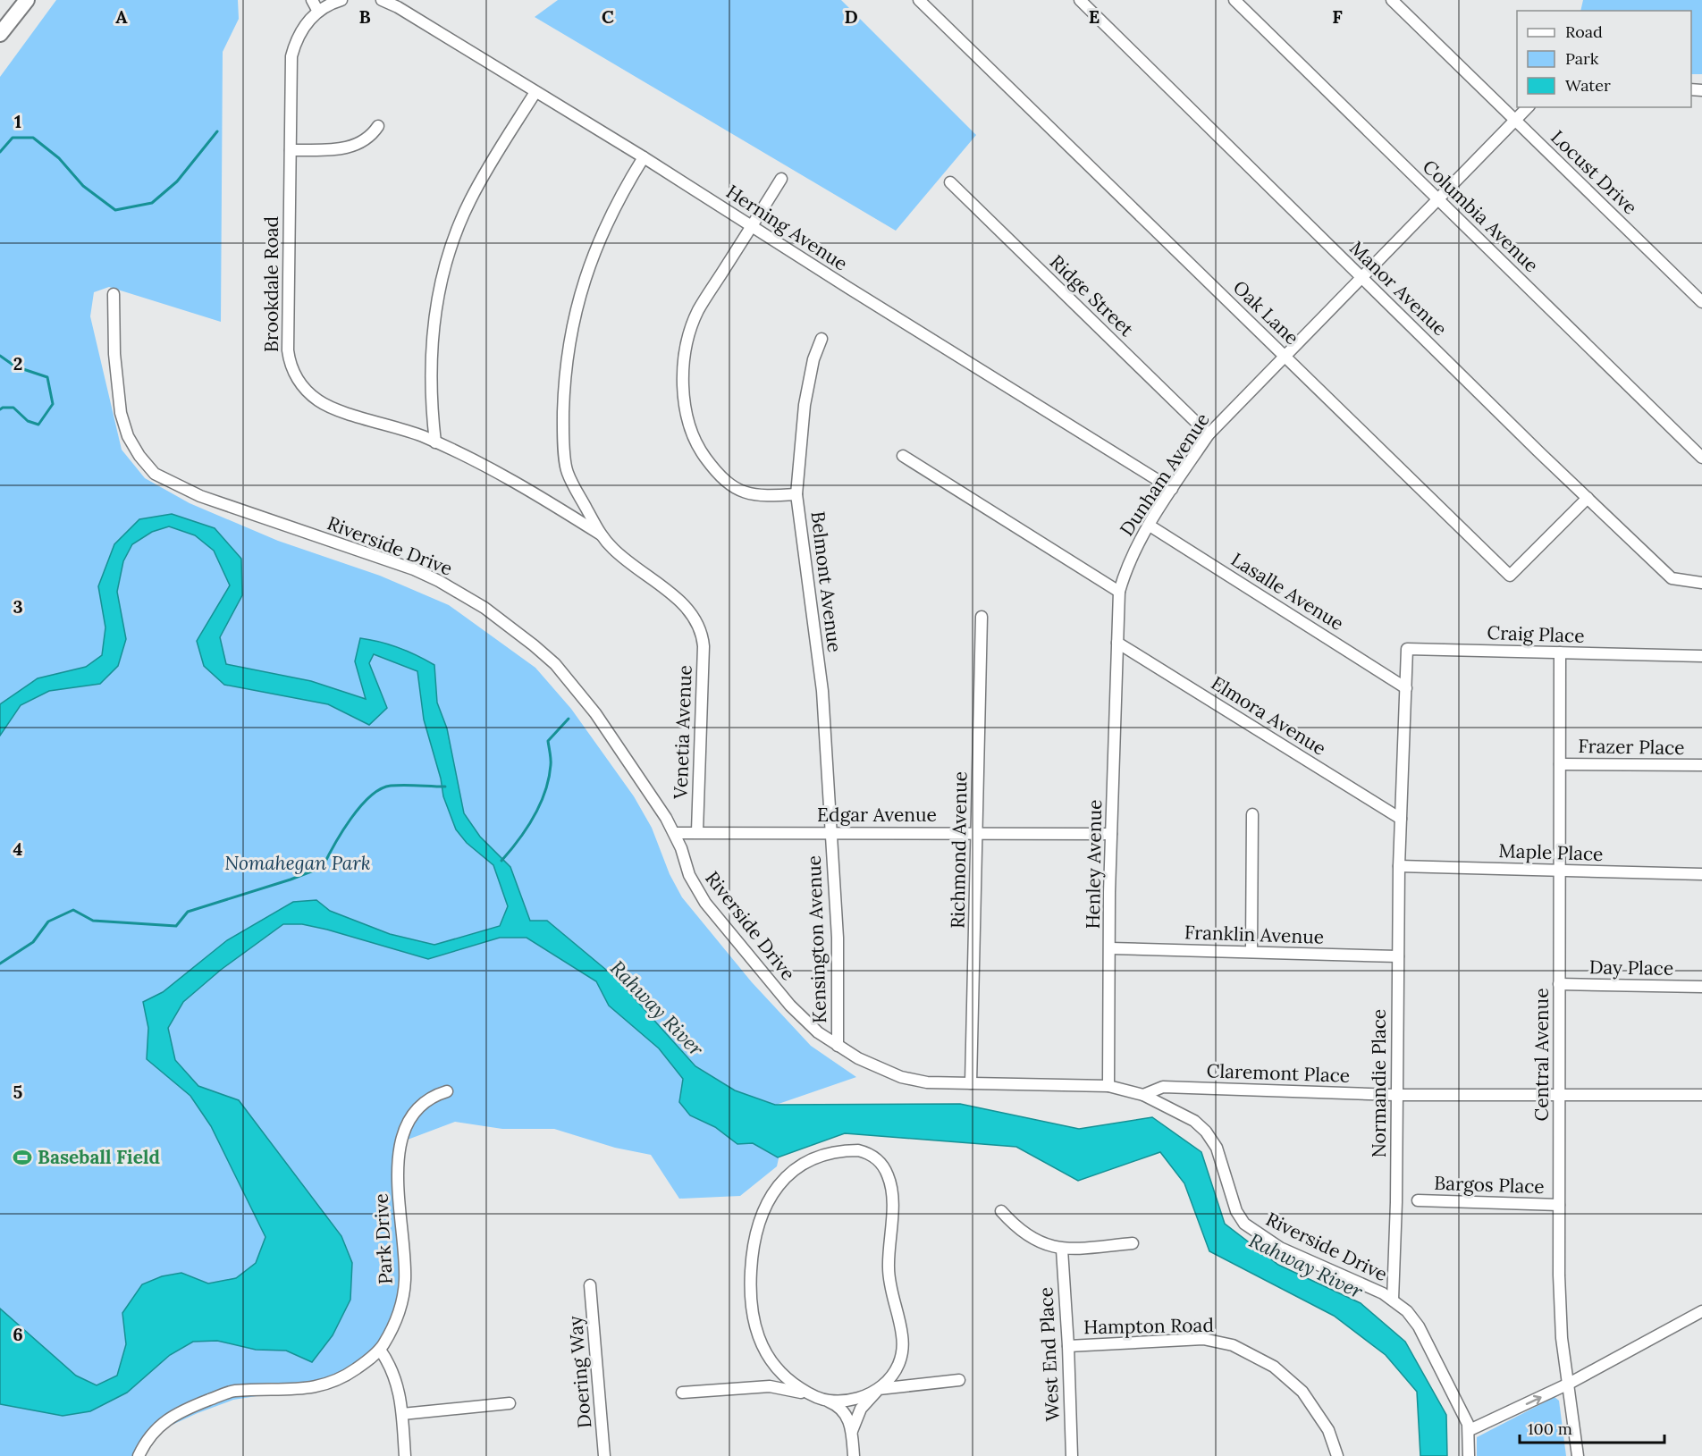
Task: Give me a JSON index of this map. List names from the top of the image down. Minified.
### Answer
{"streets":{"street":["Locust Drive","Columbia Avenue","Herning Avenue","Brookdale Road","Manor Avenue","Ridge Street","Oak Lane","Dunham Avenue","Riverside Drive","Belmont Avenue","Lasalle Avenue","Craig Place","Elmora Avenue","Venetia Avenue","Frazer Place","Edgar Avenue","Richmond Avenue","Maple Place","Henley Avenue","Franklin Avenue","Kensington Avenue","Day Place","Central Avenue","Claremont Place","Normandie Place","Bargos Place","Park Drive","Hampton Road","West End Place","Doering Way"]},"crossings":[["Locust Drive","Dunham Avenue"],["Columbia Avenue","Dunham Avenue"],["Herning Avenue","Dunham Avenue"],["Brookdale Road","Venetia Avenue"],["Manor Avenue","Oak Lane"],["Manor Avenue","Dunham Avenue"],["Ridge Street","Dunham Avenue"],["Oak Lane","Dunham Avenue"],["Dunham Avenue","Lasalle Avenue"],["Dunham Avenue","Elmora Avenue"],["Dunham Avenue","Henley Avenue"],["Riverside Drive","Edgar Avenue"],["Riverside Drive","Richmond Avenue"],["Riverside Drive","Henley Avenue"],["Riverside Drive","Kensington Avenue"],["Riverside Drive","Claremont Place"],["Riverside Drive","Normandie Place"],["Belmont Avenue","Edgar Avenue"],["Belmont Avenue","Kensington Avenue"],["Lasalle Avenue","Craig Place"],["Lasalle Avenue","Normandie Place"],["Craig Place","Central Avenue"],["Craig Place","Normandie Place"],["Elmora Avenue","Henley Avenue"],["Elmora Avenue","Normandie Place"],["Venetia Avenue","Edgar Avenue"],["Frazer Place","Central Avenue"],["Edgar Avenue","Richmond Avenue"],["Edgar Avenue","Henley Avenue"],["Edgar Avenue","Kensington Avenue"],["Maple Place","Central Avenue"],["Maple Place","Normandie Place"],["Henley Avenue","Franklin Avenue"],["Franklin Avenue","Normandie Place"],["Day Place","Central Avenue"],["Central Avenue","Claremont Place"],["Central Avenue","Bargos Place"],["Claremont Place","Normandie Place"],["Hampton Road","West End Place"]],"water":["Rahway River"],"parks":["Nomahegan Park"],"places":{"sports":["Baseball Field"]},"legend":["Road","Park","Water"],"scale_bar":"100 m","grid":{"columns":["A","B","C","D","E","F"],"rows":["1","2","3","4","5","6"]}}
